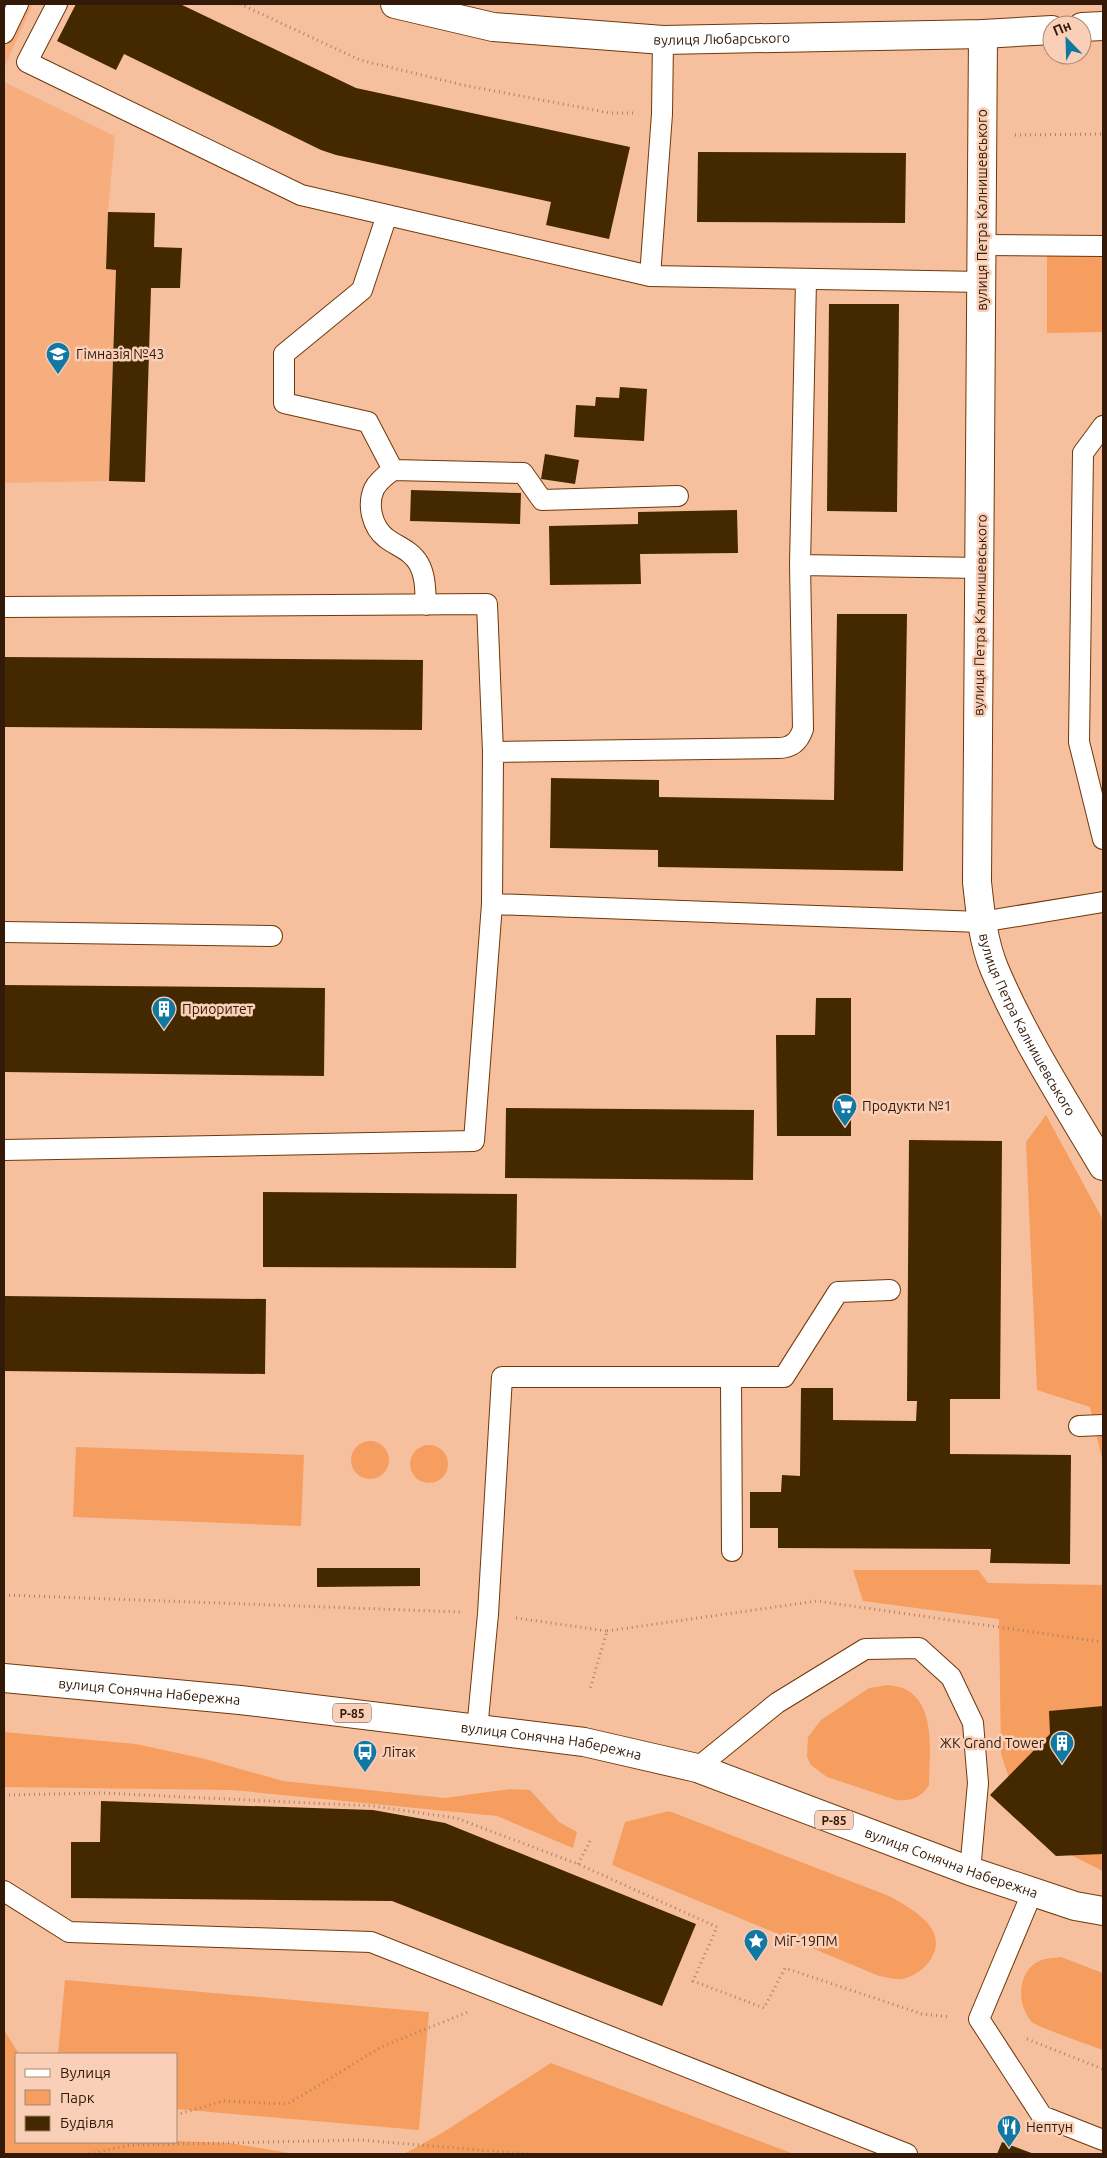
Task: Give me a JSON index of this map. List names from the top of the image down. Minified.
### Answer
{"streets":{"main road":["вулиця Любарського","вулиця Петра Калнишевського","вулиця Сонячна Набережна","Р-85"]},"crossings":[["вулиця Любарського","вулиця Петра Калнишевського"]],"places":{"school or university":["Гімназія №43"],"building":["Приоритет","ЖК Grand Tower"],"supermarket":["Продукти №1"],"bus stop":["Літак"],"place":["МіГ-19ПМ"],"restaurant":["Нептун"]},"legend":["Вулиця","Парк","Будівля"],"north":"top left"}
